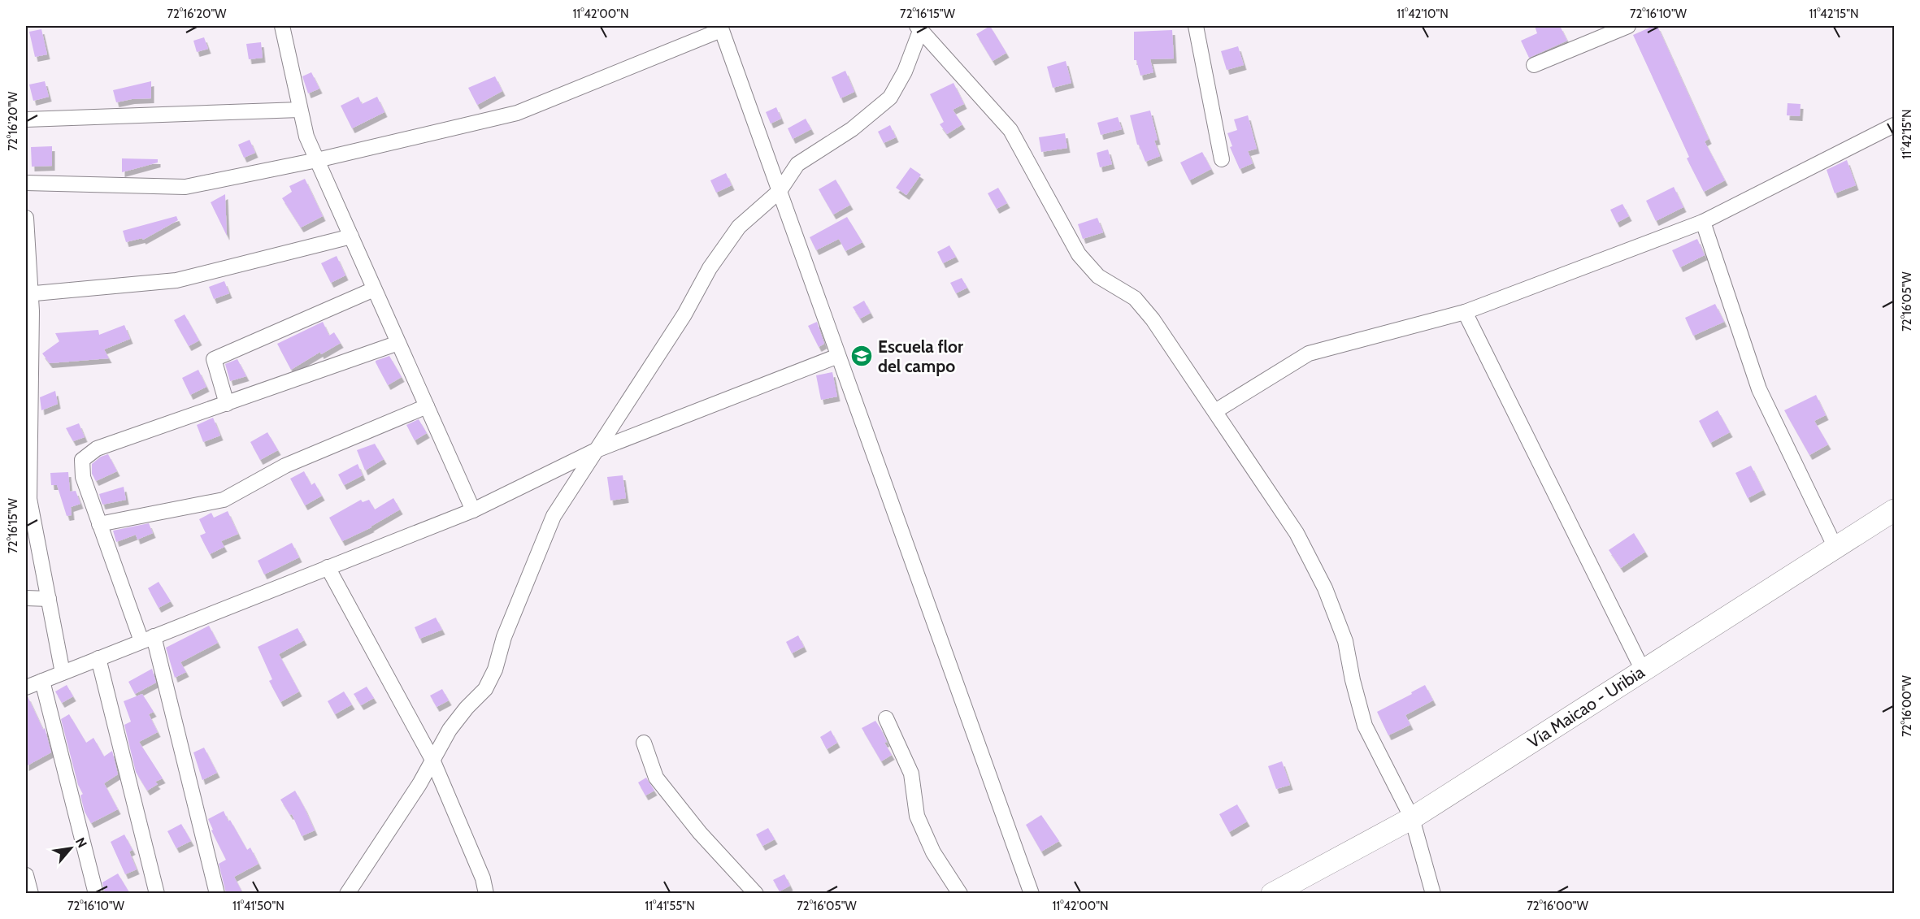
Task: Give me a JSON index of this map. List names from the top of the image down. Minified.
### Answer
{"streets":{"street":["Vía Maicao - Uribia"]},"places":{"school or university":["Escuela flor del campo"]},"north":"top right","coordinates":["72°16'20\"W","11°42'00\"N","72°16'15\"W","11°42'10\"N","72°16'10\"W","11°42'15\"N","72°16'05\"W","72°16'00\"W","11°41'50\"N","11°41'55\"N"]}
